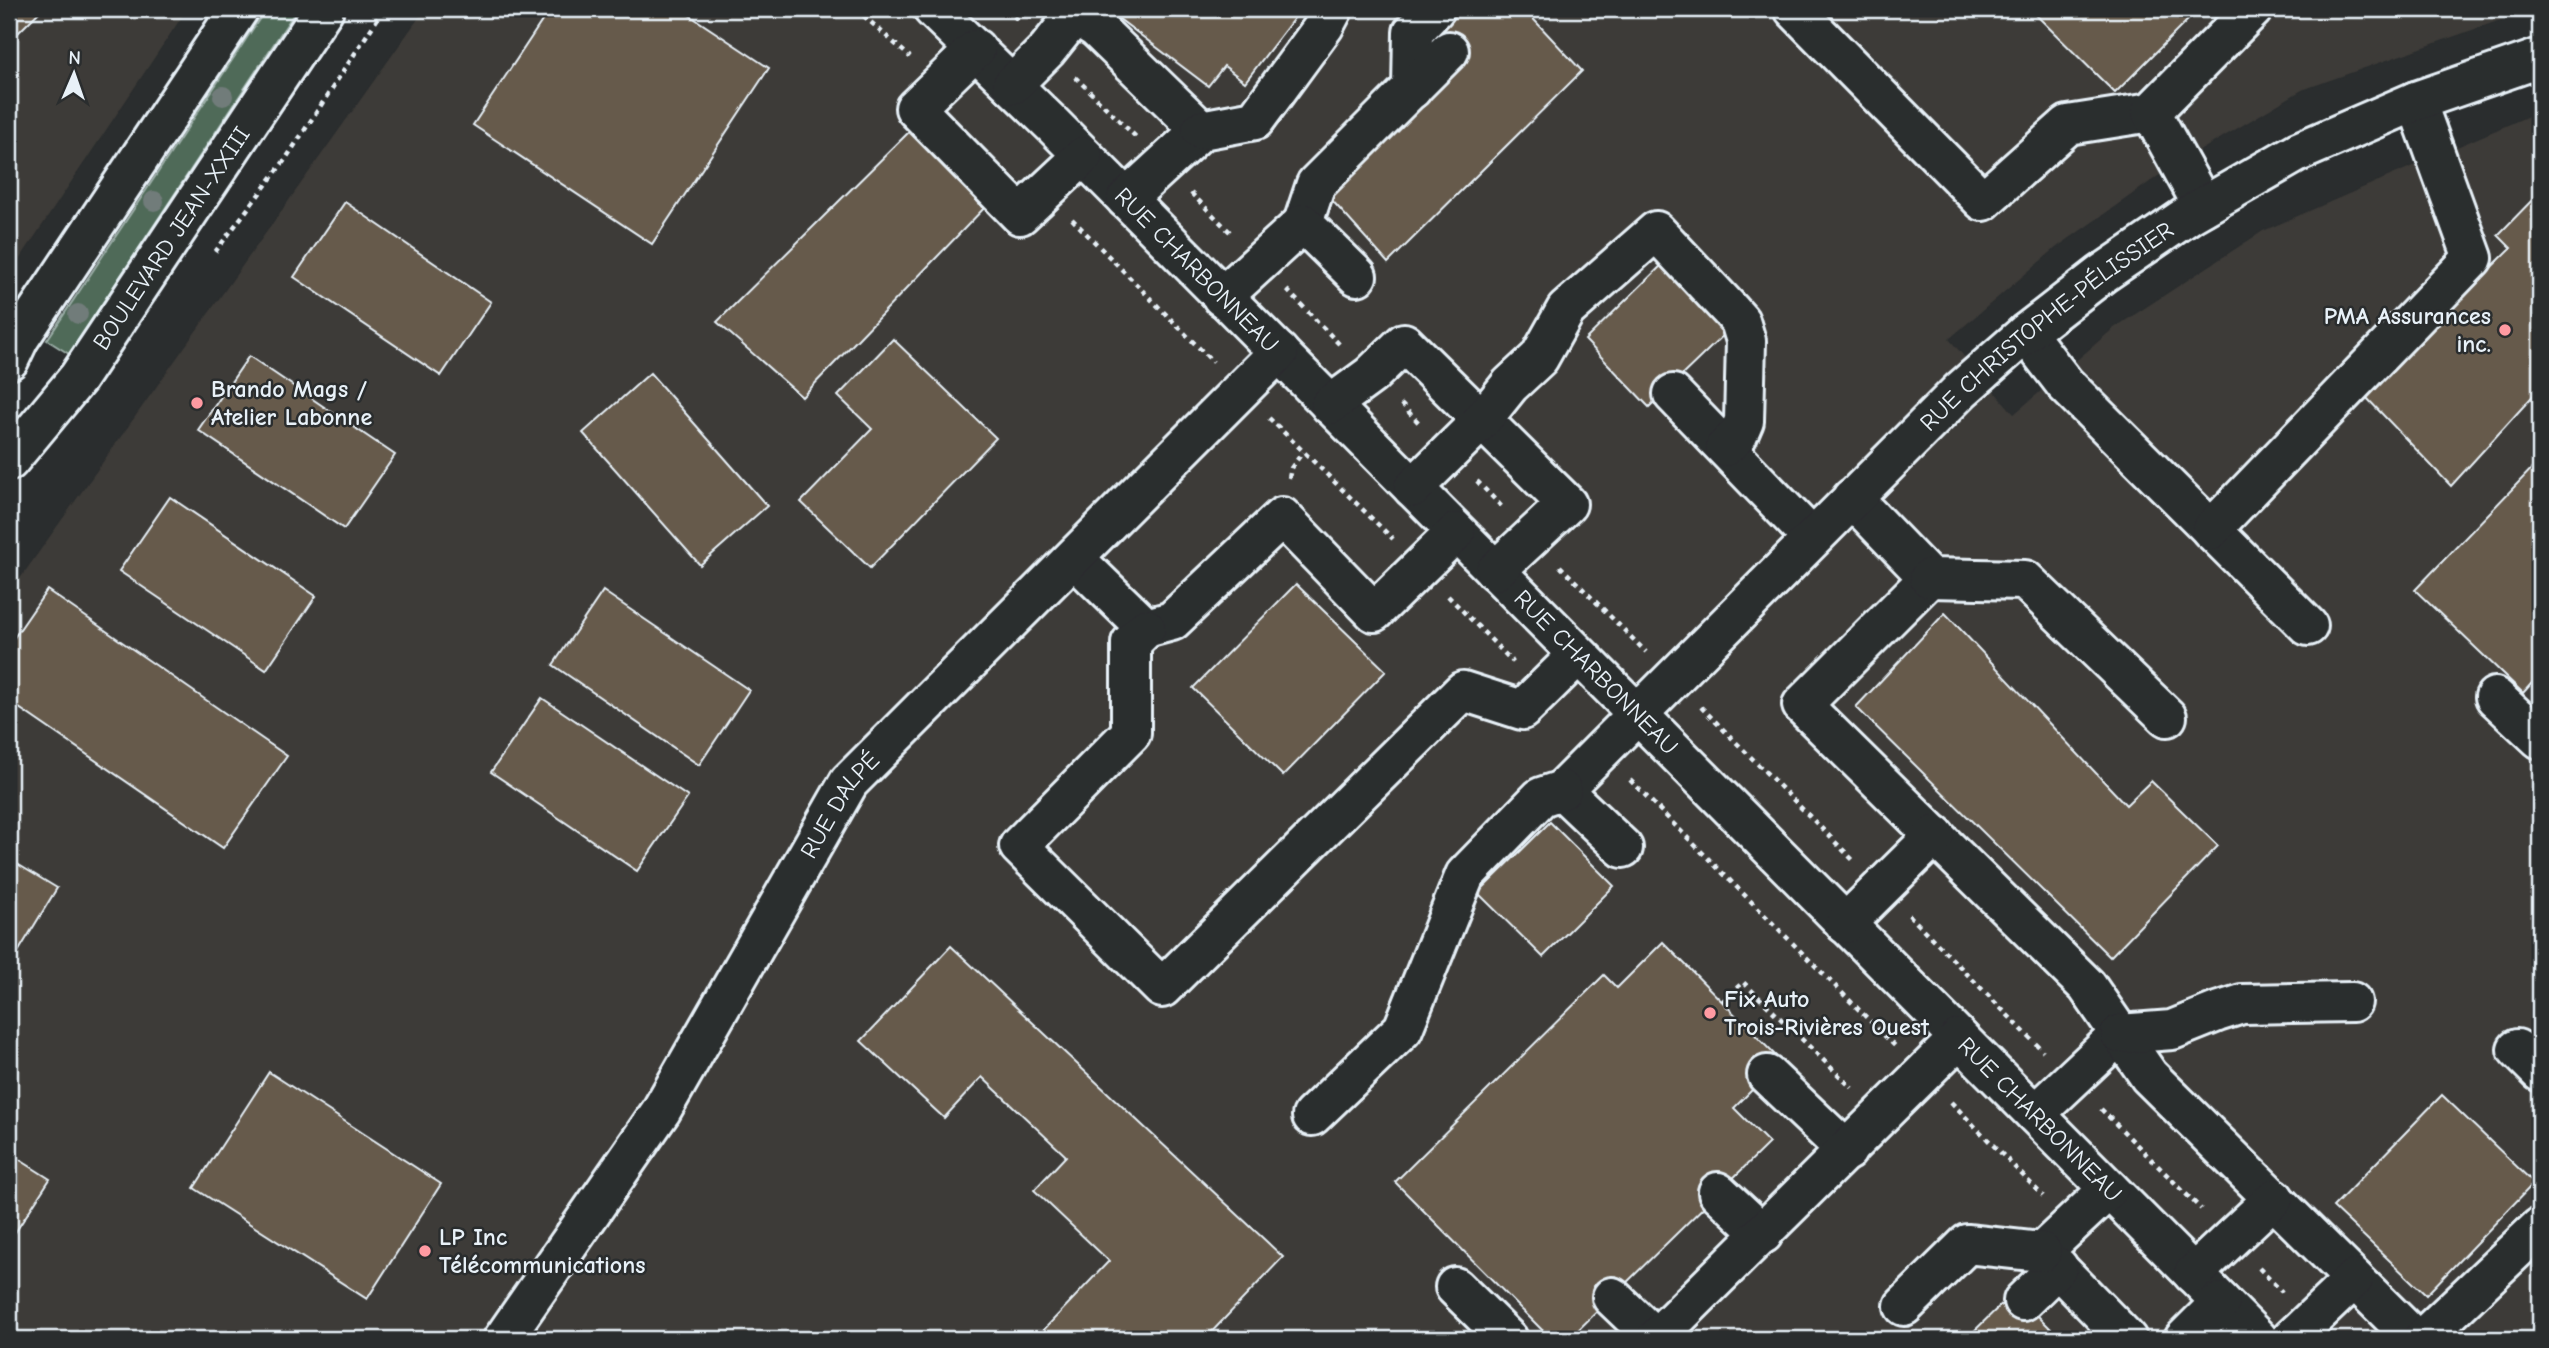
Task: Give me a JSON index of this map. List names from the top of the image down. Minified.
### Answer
{"streets":{"street":["BOULEVARD JEAN-XXIII","RUE CHARBONNEAU","RUE CHRISTOPHE-PÉLISSIER","RUE DALPÉ"]},"crossings":[["RUE CHARBONNEAU","RUE CHRISTOPHE-PÉLISSIER"],["RUE CHARBONNEAU","RUE DALPÉ"]],"places":["PMA Assurances inc.","Brando Mags / Atelier Labonne","Fix Auto Trois-Rivières Ouest","LP Inc Télécommunications"],"north":"top"}
